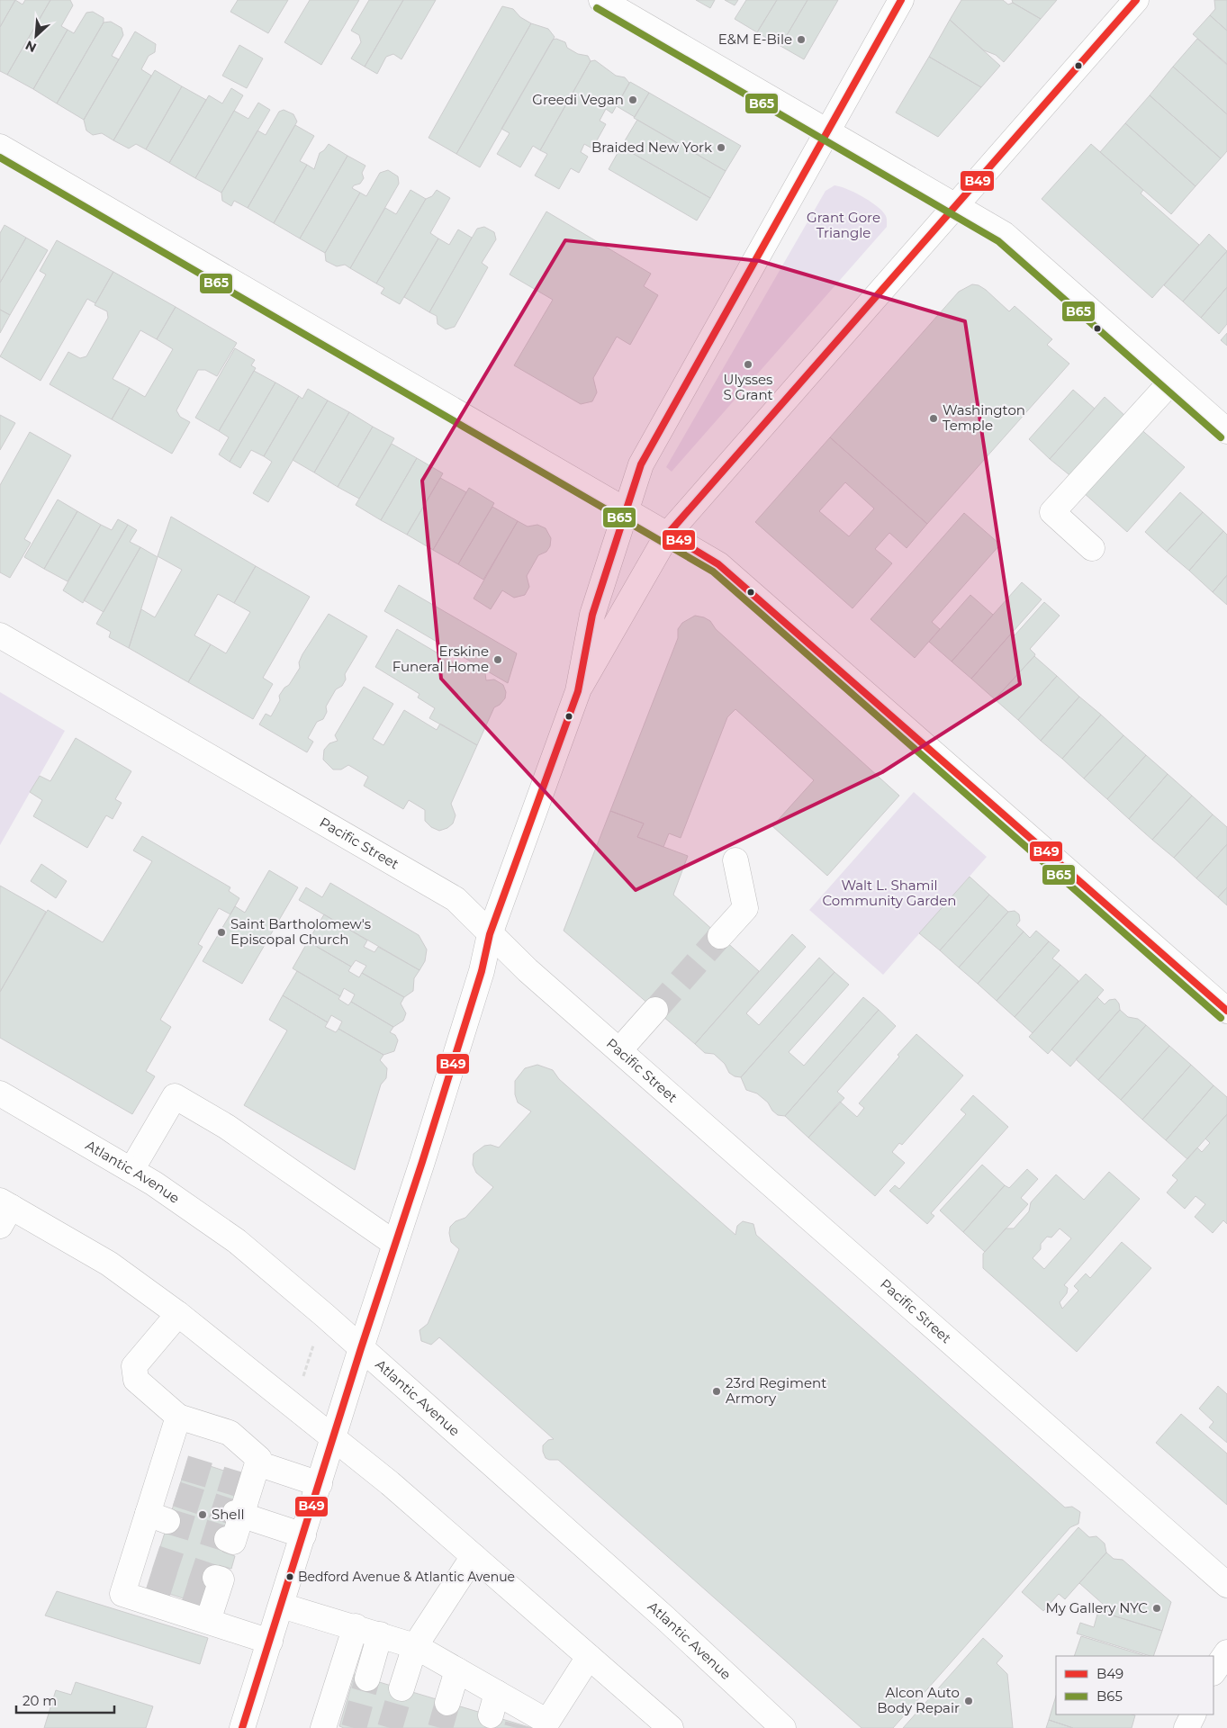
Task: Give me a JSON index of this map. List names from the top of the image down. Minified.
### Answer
{"streets":{"street":["Pacific Street","Atlantic Avenue"]},"parks":["Grant Gore Triangle","Walt L. Shamil Community Garden"],"places":["E&M E-Bile","Greedi Vegan","Braided New York","Ulysses S Grant","Washington Temple","Erskine Funeral Home","Saint Bartholomew's Episcopal Church","23rd Regiment Armory","Shell","Bedford Avenue & Atlantic Avenue","My Gallery NYC","Alcon Auto Body Repair"],"lines":["transit line B49","transit line B65"],"legend":["B49","B65"],"scale_bar":"20 m","north":"bottom left"}
